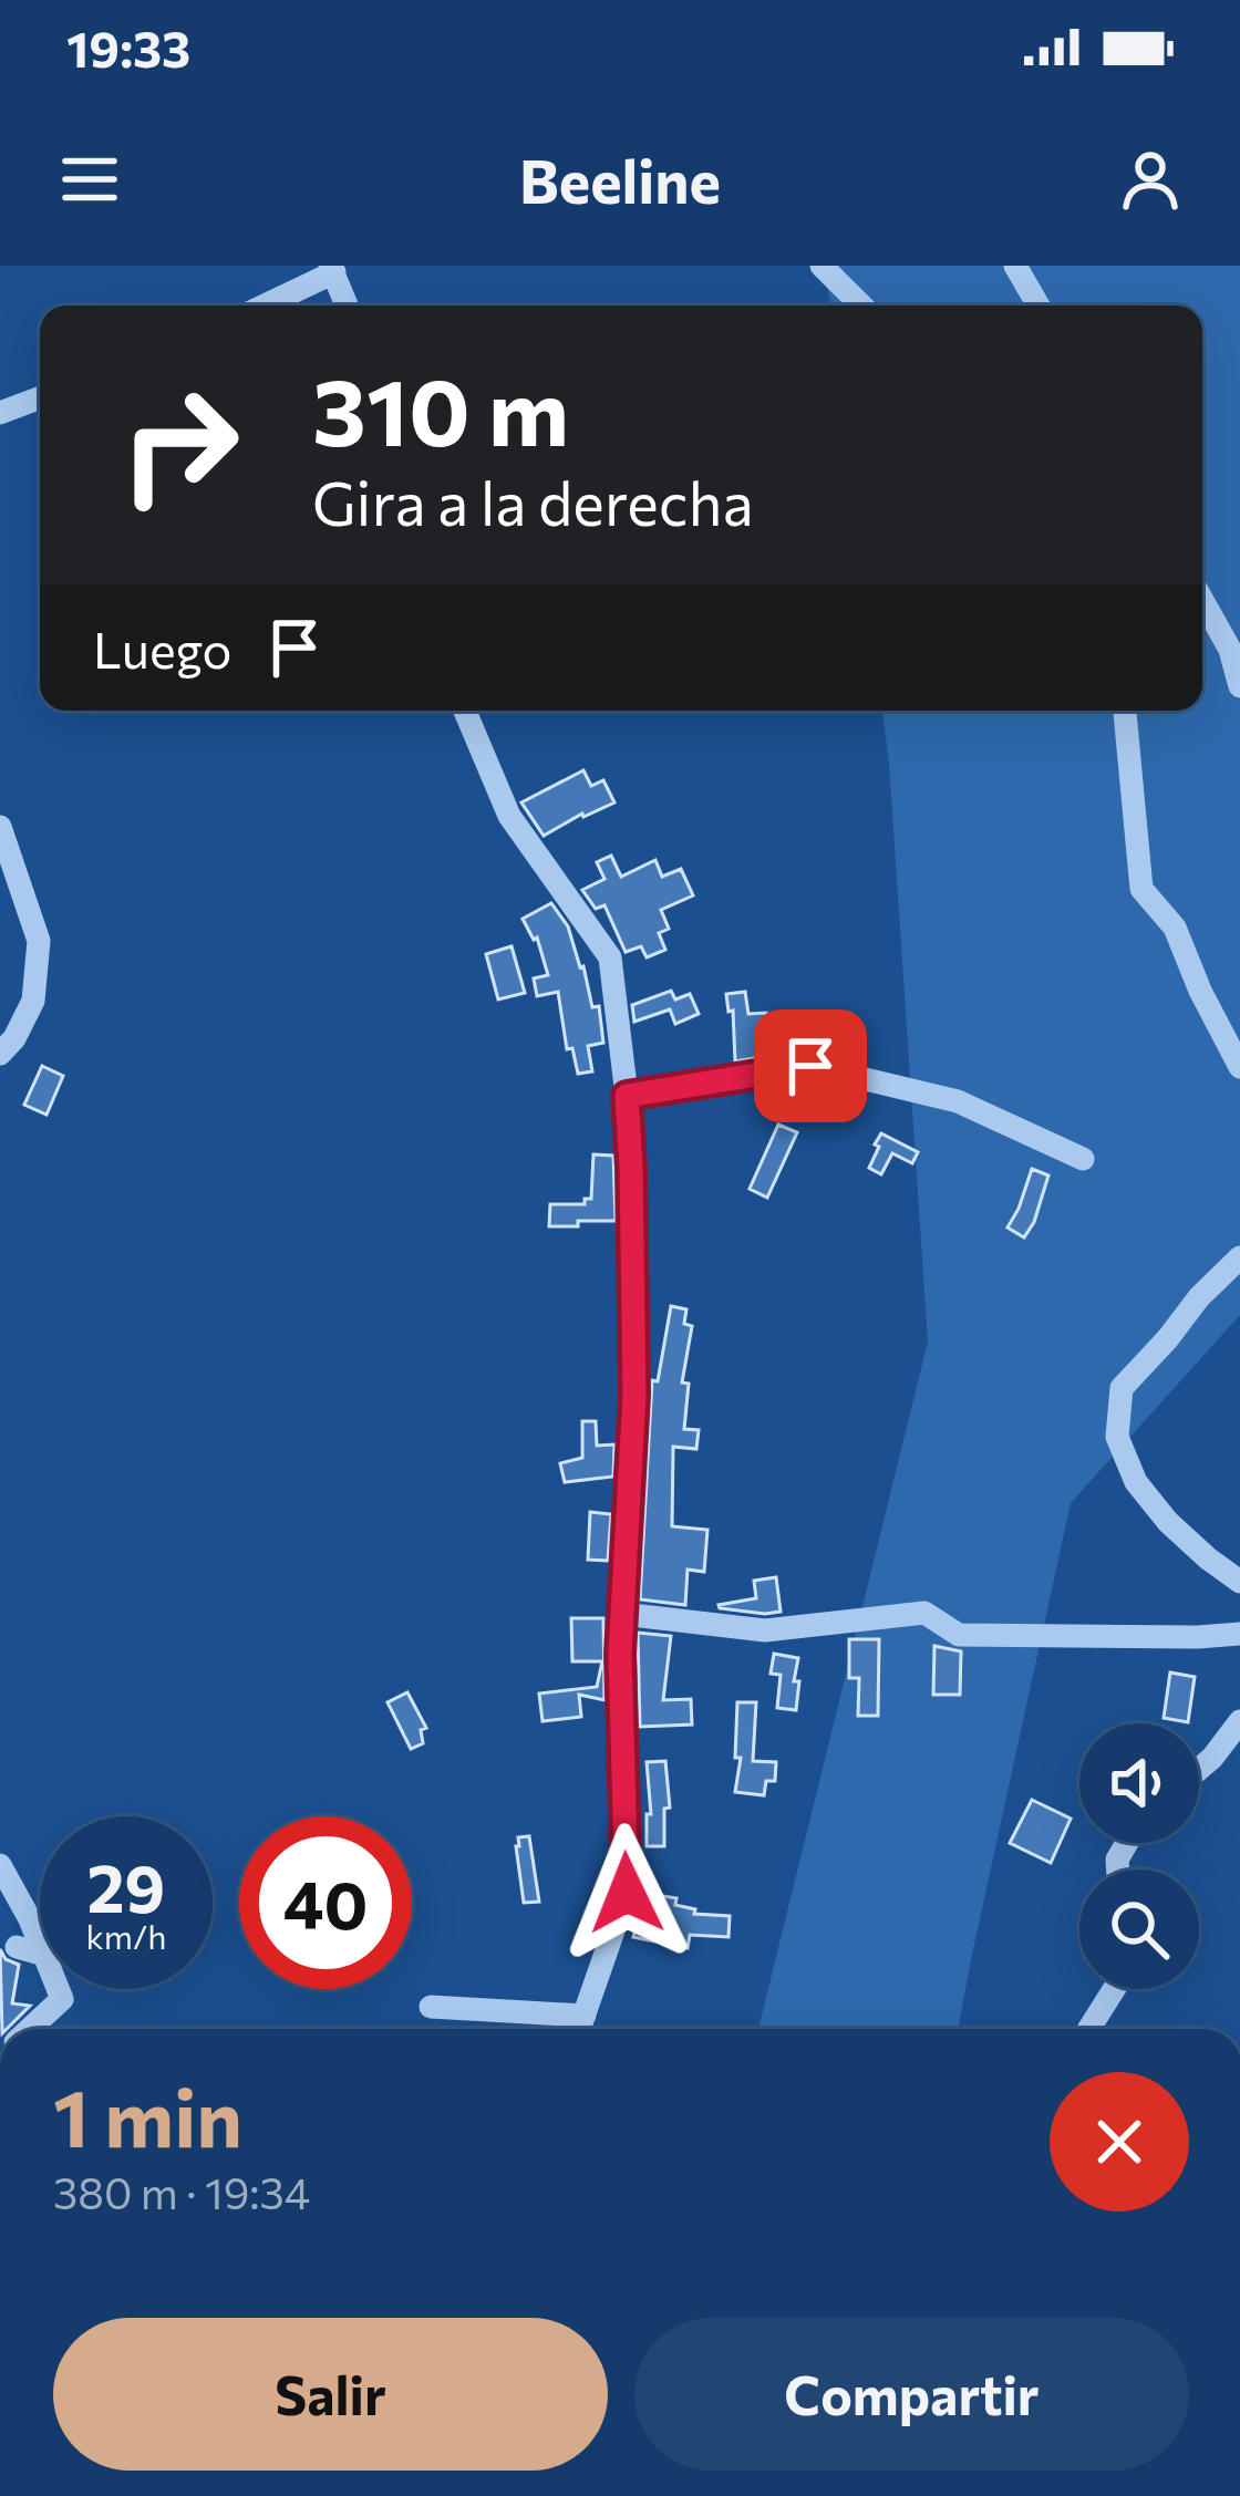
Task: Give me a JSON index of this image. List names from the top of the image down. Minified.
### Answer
{"page":{"status":"19:33","header":"Beeline","turn":["310 m","Gira a la derecha"],"then":"Luego","speed":"29 km/h","limit":"40","heading":["1 min","380 m · 19:34"],"buttons":["Salir","Compartir"]}}
